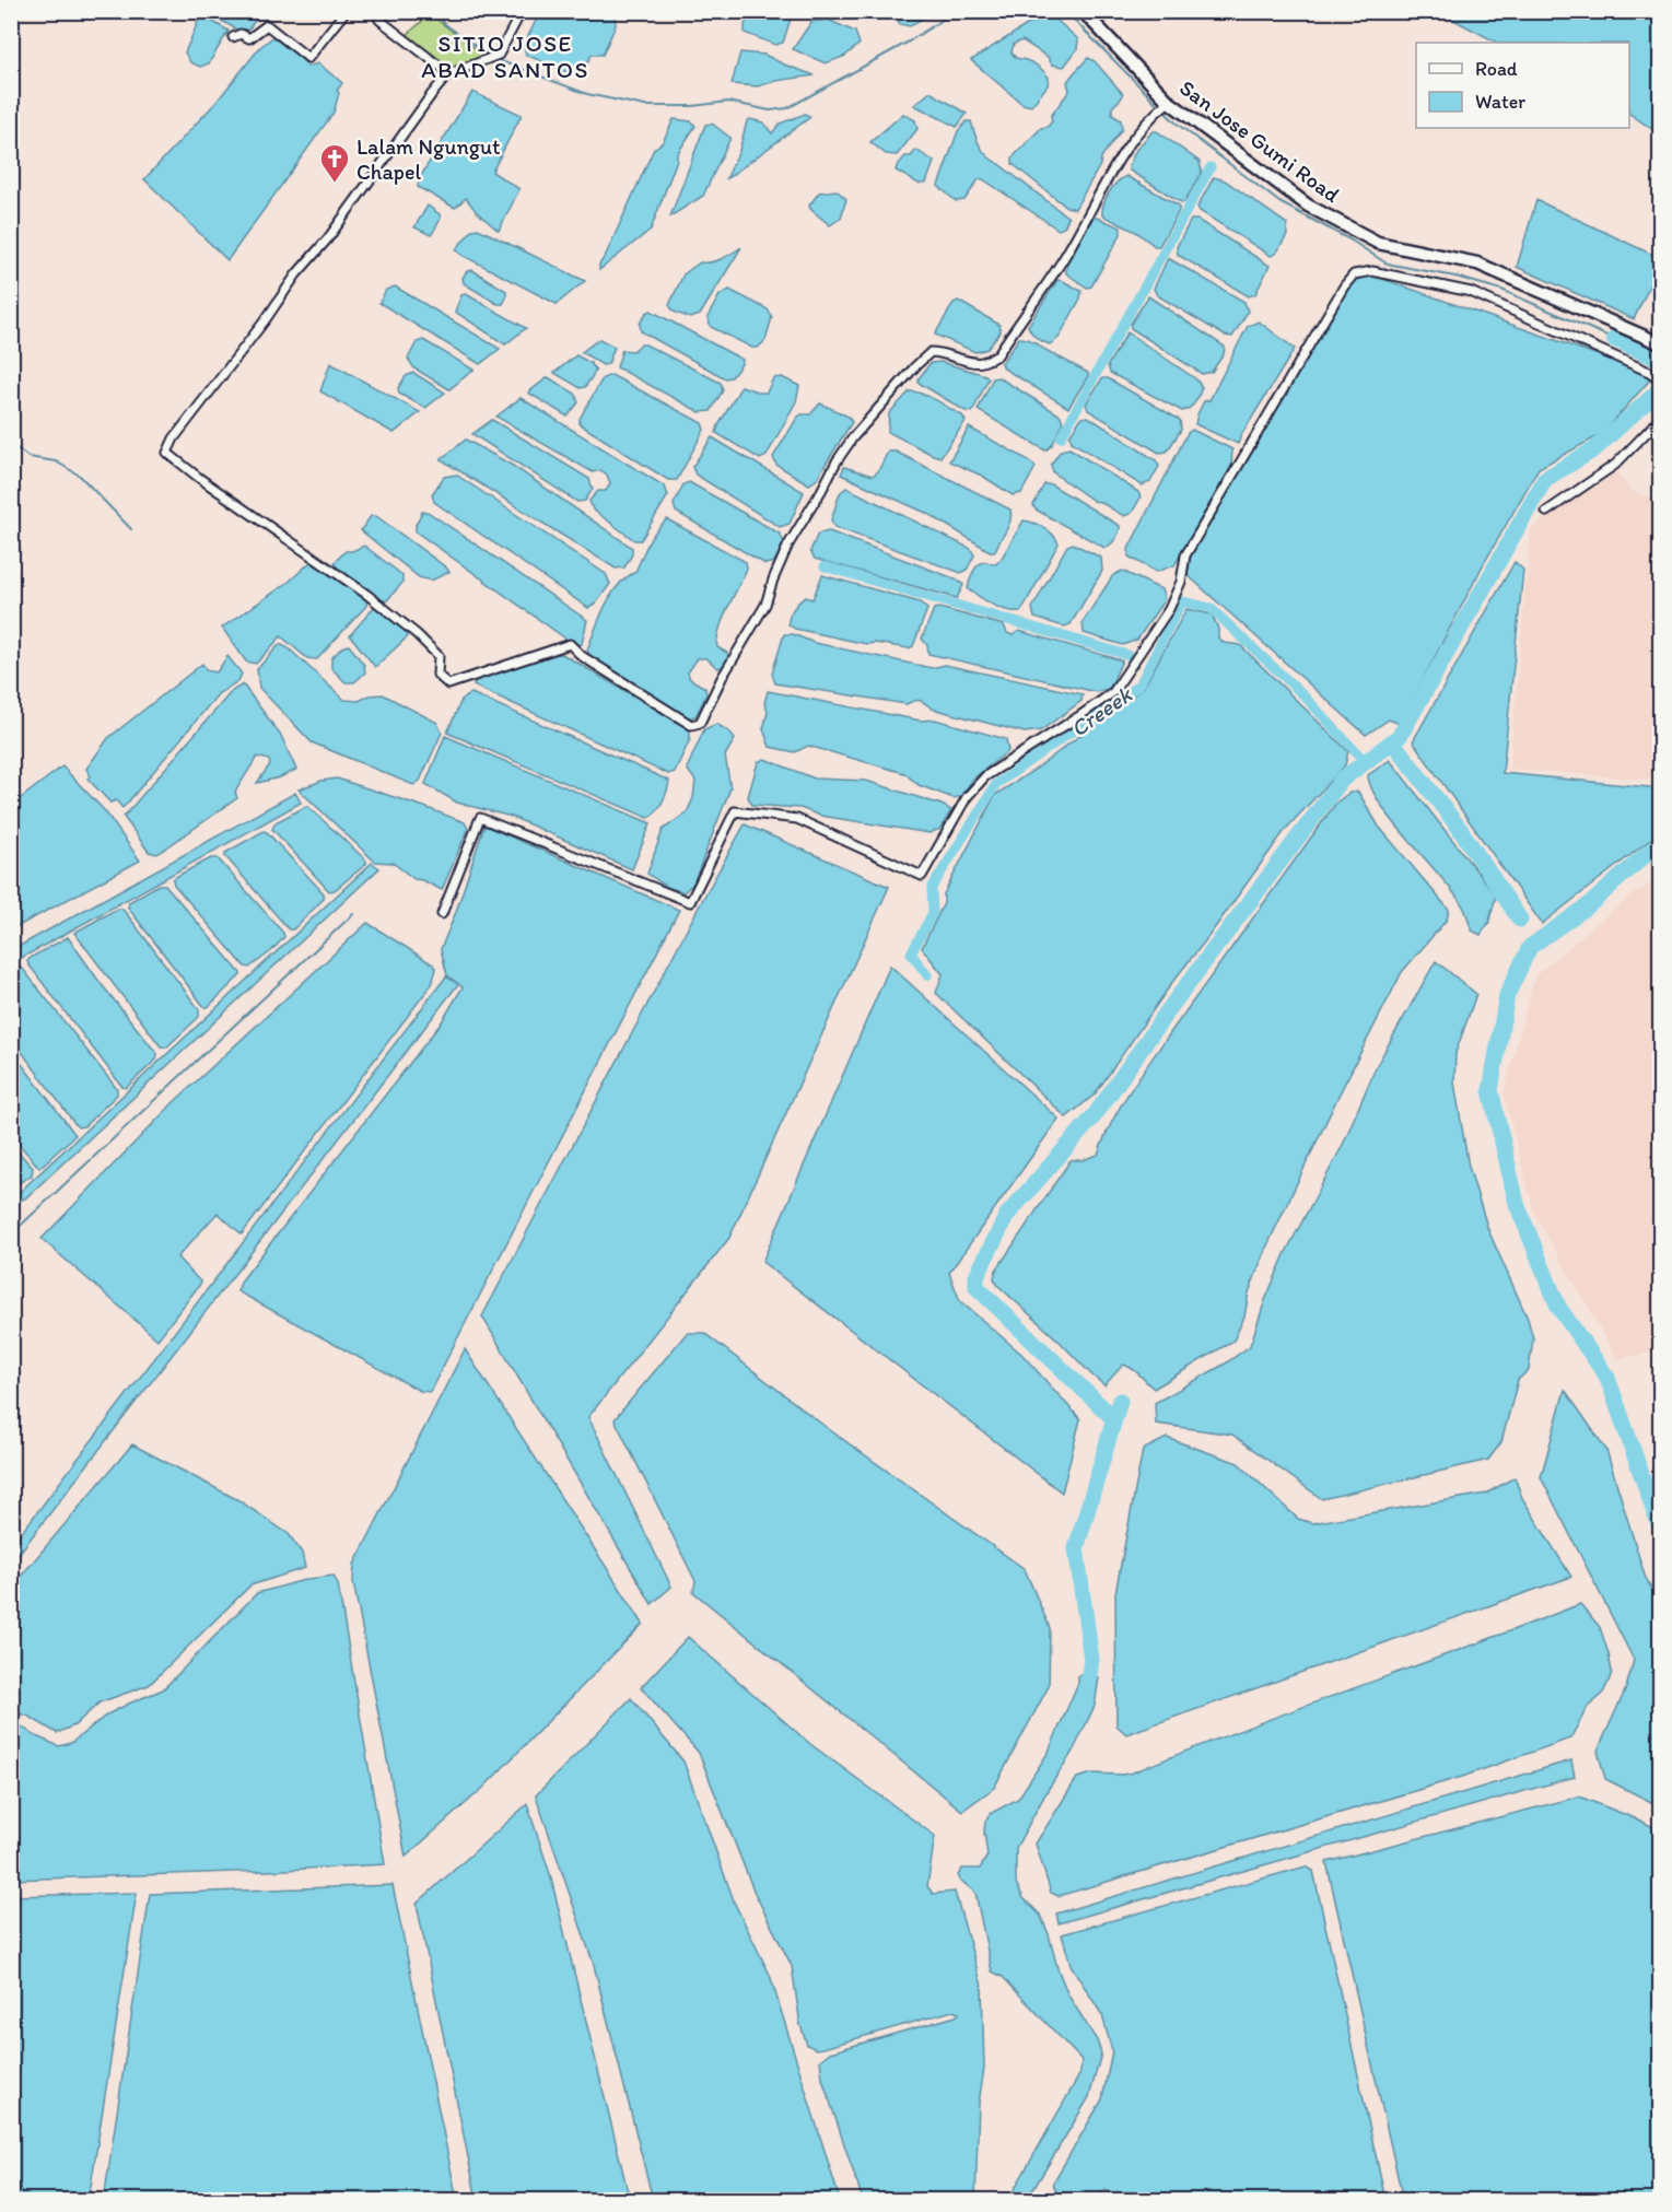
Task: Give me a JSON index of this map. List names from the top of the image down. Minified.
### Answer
{"streets":{"street":["San Jose Gumi Road"]},"districts":["SITIO JOSE ABAD SANTOS"],"water":["Creeek"],"places":{"church":["Lalam Ngungut Chapel"]},"legend":["Road","Water"]}
